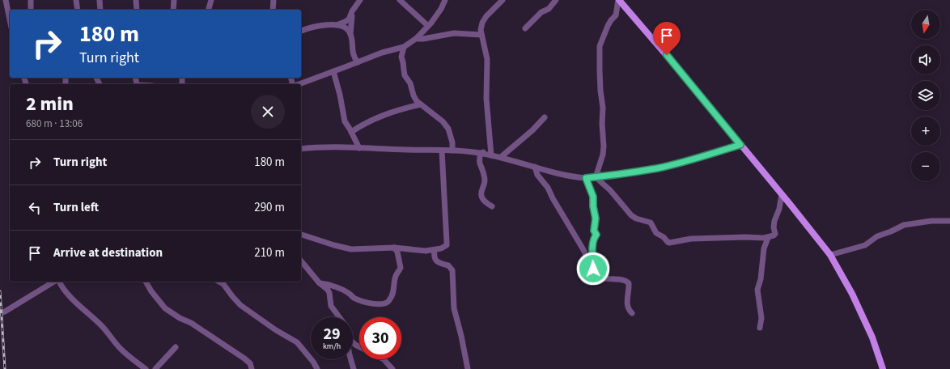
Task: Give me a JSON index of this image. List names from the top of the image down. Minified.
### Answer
{"north":"bottom","page":{"map_buttons":["+","−"],"turn":["180 m","Turn right"],"heading":["2 min","680 m · 13:06"],"list":[{"name":"Turn right","value":"180 m"},{"name":"Turn left","value":"290 m"},{"name":"Arrive at destination","value":"210 m"}],"speed":"29 km/h","limit":"30"}}
